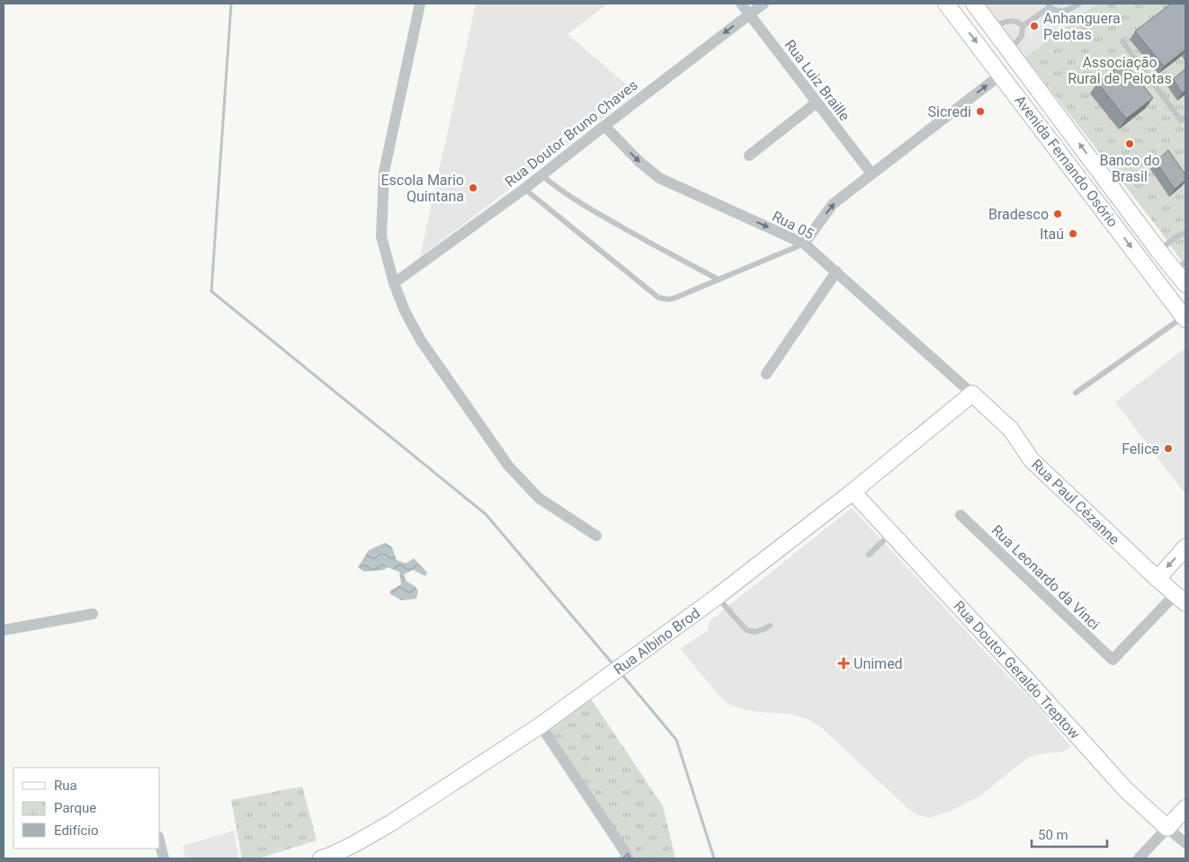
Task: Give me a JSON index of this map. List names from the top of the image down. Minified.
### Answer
{"streets":{"street":["Rua Luiz Braille","Rua Doutor Bruno Chaves","Avenida Fernando Osório","Rua 05","Rua Paul Cézanne","Rua Leonardo da Vinci","Rua Albino Brod","Rua Doutor Geraldo Treptow"]},"crossings":[["Rua Luiz Braille","Rua Doutor Bruno Chaves"],["Rua Doutor Bruno Chaves","Rua 05"],["Rua 05","Rua Paul Cézanne"],["Rua 05","Rua Albino Brod"],["Rua Paul Cézanne","Rua Leonardo da Vinci"],["Rua Paul Cézanne","Rua Albino Brod"],["Rua Albino Brod","Rua Doutor Geraldo Treptow"]],"one_way":["Rua Doutor Bruno Chaves","Rua 05"],"parks":["Associação Rural de Pelotas"],"places":{"other":["Anhanguera Pelotas","Sicredi","Banco do Brasil","Escola Mario Quintana","Bradesco","Itaú","Felice"],"health":["Unimed"]},"legend":["Rua","Parque","Edifício"],"scale_bar":"50 m"}
